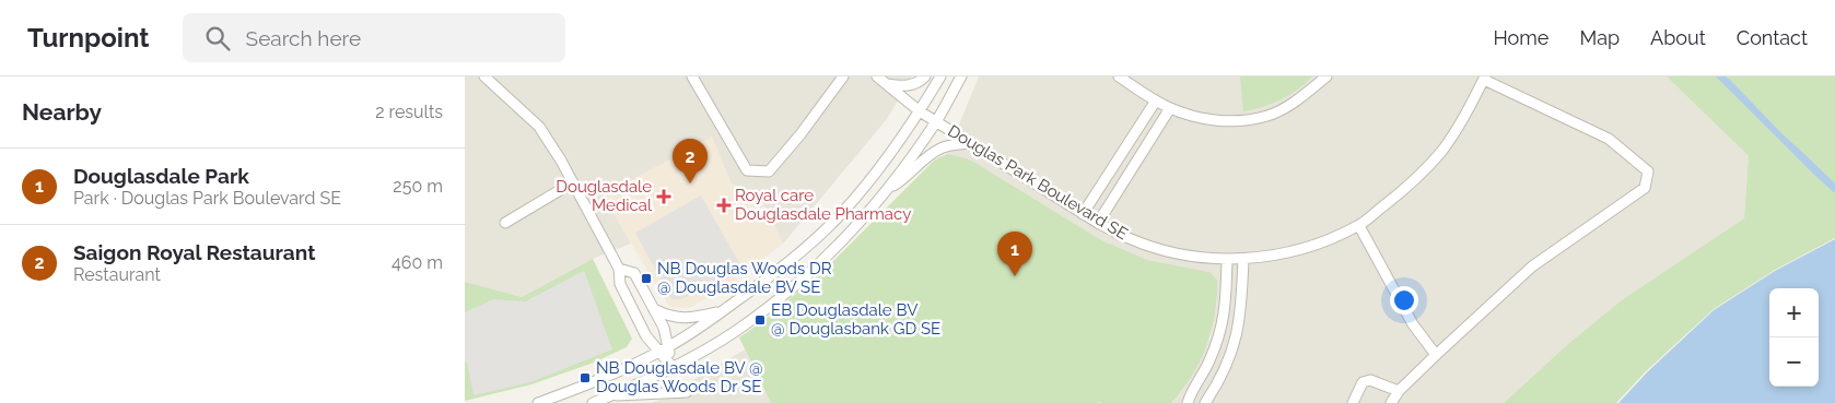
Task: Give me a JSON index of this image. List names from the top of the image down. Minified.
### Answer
{"streets":{"street":["Douglas Park Boulevard SE"]},"places":{"health":["Douglasdale Medical","Royal care Douglasdale Pharmacy"],"transit":["NB Douglas Woods DR @ Douglasdale BV SE","EB Douglasdale BV @ Douglasbank GD SE","NB Douglasdale BV @ Douglas Woods Dr SE"]},"page":{"header":"Turnpoint","search":"Search here","nav":["Home","Map","About","Contact"],"heading":["Nearby","2 results"],"pins":["2","1"],"list":[{"mark":"1","name":"Douglasdale Park","note":"Park · Douglas Park Boulevard SE","value":"250 m"},{"mark":"2","name":"Saigon Royal Restaurant","note":"Restaurant","value":"460 m"}],"map_buttons":["+","−"]}}
